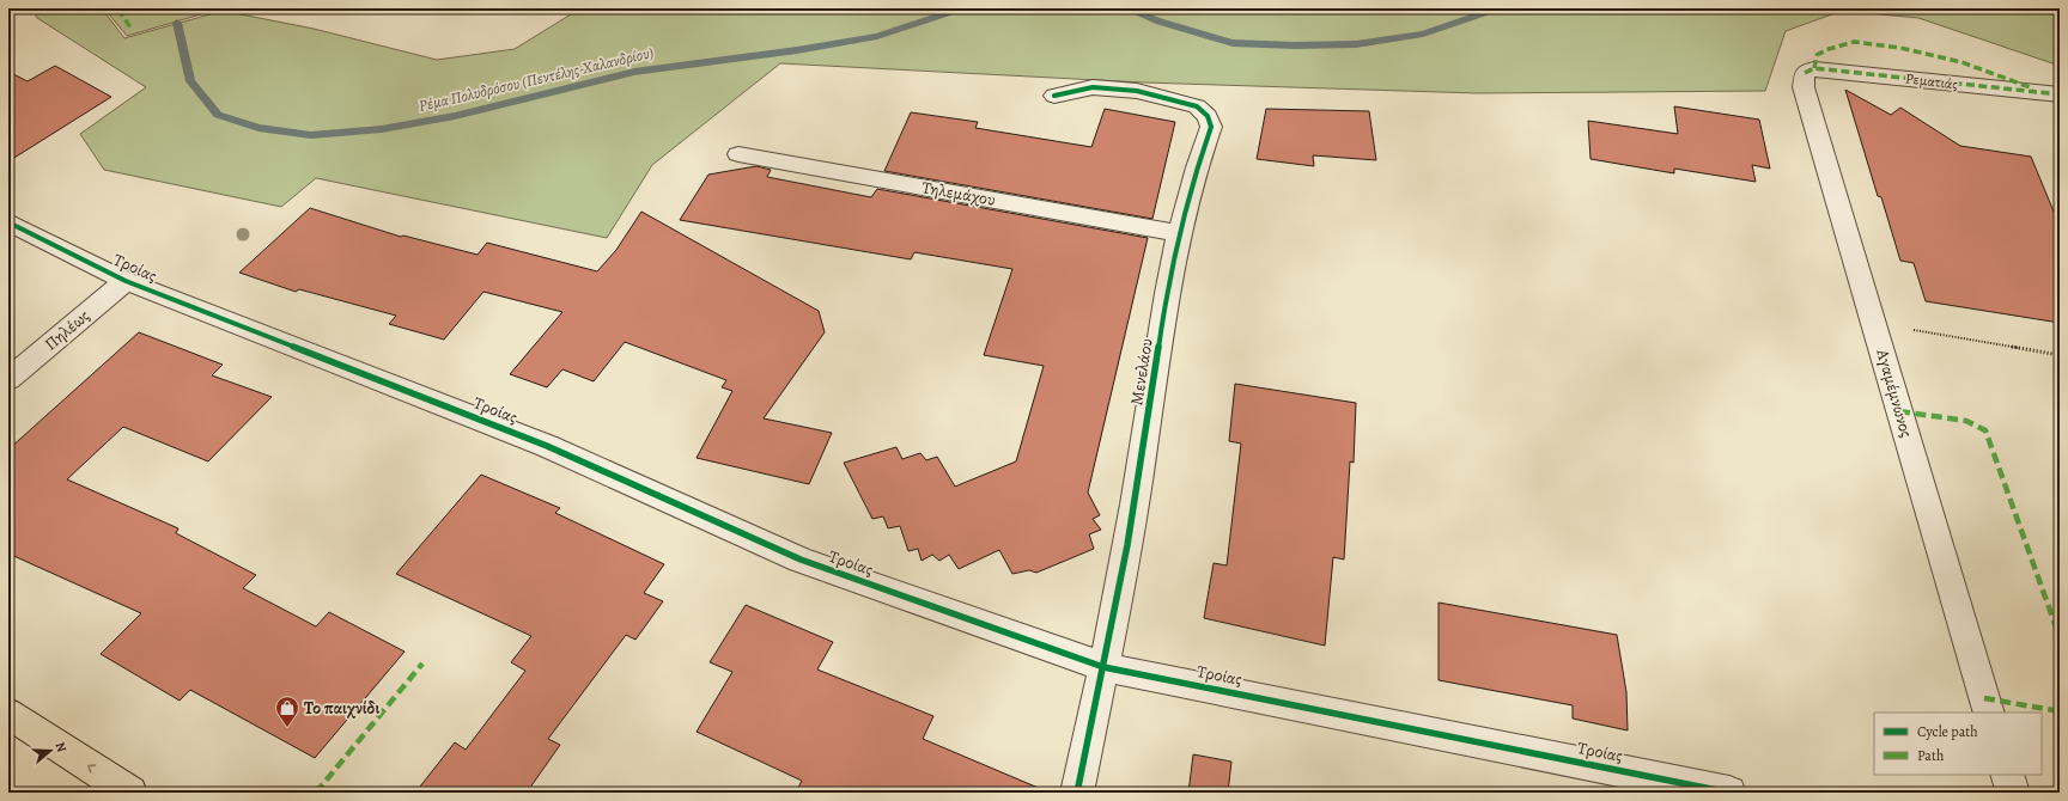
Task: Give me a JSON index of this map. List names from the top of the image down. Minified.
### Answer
{"streets":{"street":["Ρεματιάς","Τηλεμάχου","Τροίας","Πηλέως","Μενελάου","Αγαμέμνωνος"]},"crossings":[["Ρεματιάς","Αγαμέμνωνος"],["Τηλεμάχου","Μενελάου"],["Τροίας","Πηλέως"],["Τροίας","Μενελάου"]],"water":["Ρέμα Πολυδρόσου (Πεντέλης-Χαλανδρίου)"],"places":{"shop":["Το παιχνίδι"]},"legend":["Cycle path","Path"],"north":"right"}
